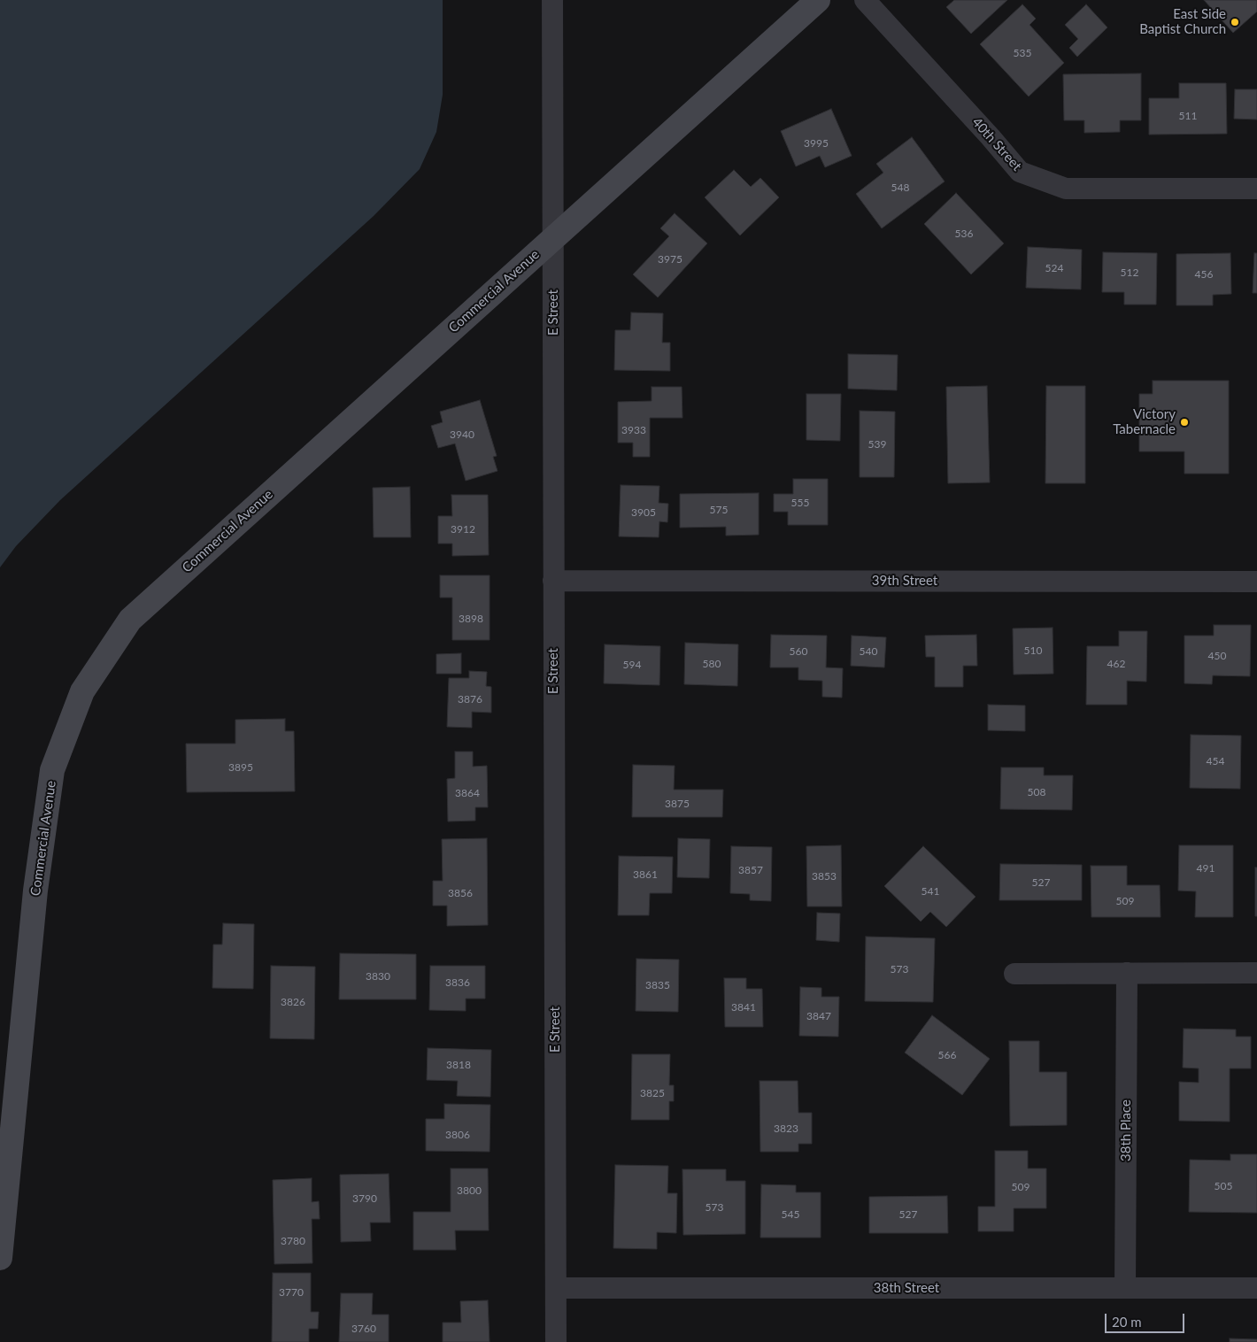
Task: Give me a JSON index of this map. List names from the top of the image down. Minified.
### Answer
{"streets":{"street":["40th Street","Commercial Avenue","E Street","39th Street","38th Place","38th Street"]},"crossings":[["Commercial Avenue","E Street"],["E Street","39th Street"],["E Street","38th Street"],["38th Place","38th Street"]],"places":["East Side Baptist Church","Victory Tabernacle"],"house_numbers":["535","511","3995","548","536","3975","524","512","456","3933","3940","539","555","575","3905","3912","3898","510","560","540","450","580","462","594","3876","454","3895","508","3864","3875","491","3857","3861","3853","527","541","3856","509","573","3830","3836","3835","3826","3841","3847","566","3818","3825","3823","3806","505","509","3800","3790","573","545","527","3780","3770","3760"],"scale_bar":"20 m"}
